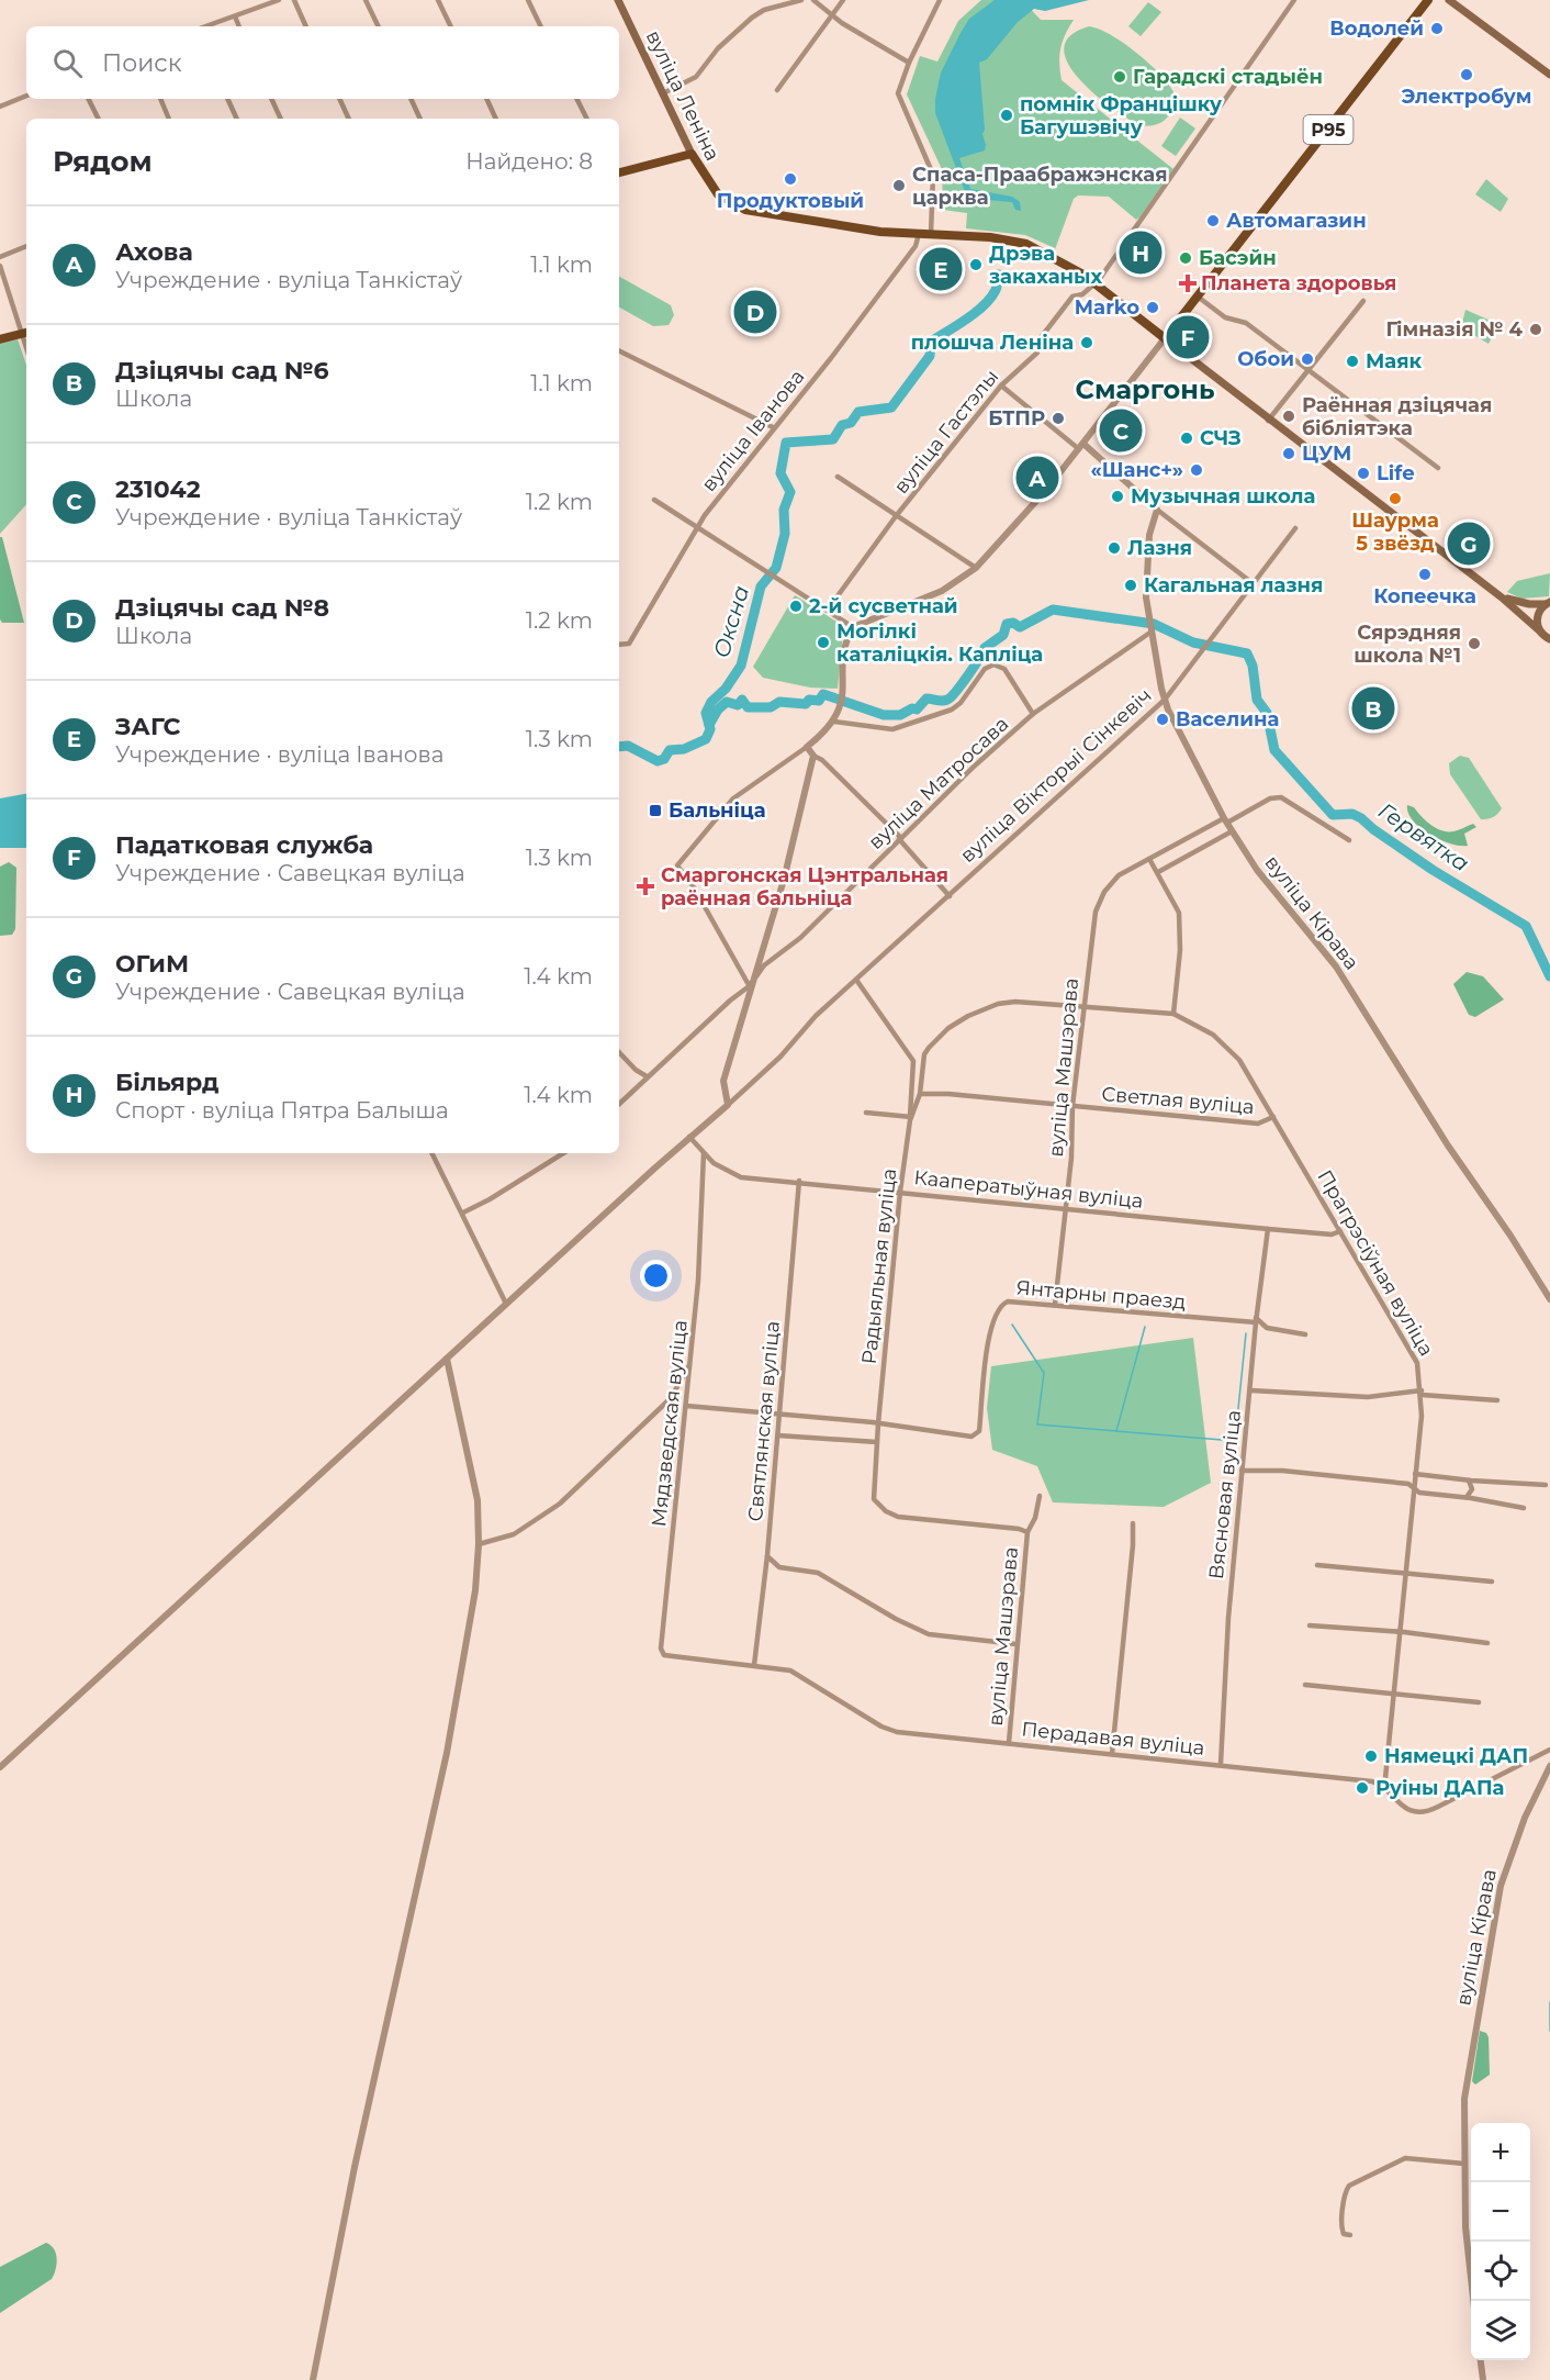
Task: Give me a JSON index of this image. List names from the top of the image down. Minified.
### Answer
{"streets":{"main road":["вуліца Леніна","Р95"],"street":["вуліца Іванова","вуліца Гастэлы","вуліца Вікторыі Сінкевіч","вуліца Матросава","вуліца Кірава","вуліца Машэрава","Светлая вуліца","Кааператыўная вуліца","Прагрэсіўная вуліца","Радыяльная вуліца","Янтарны праезд","Святлянская вуліца","Мядзведская вуліца","Вясновая вуліца","Перадавая вуліца"]},"crossings":[["вуліца Леніна","Р95"],["вуліца Леніна","вуліца Іванова"],["вуліца Леніна","вуліца Гастэлы"],["вуліца Вікторыі Сінкевіч","вуліца Кірава"],["вуліца Вікторыі Сінкевіч","Кааператыўная вуліца"],["вуліца Матросава","вуліца Кірава"],["вуліца Кірава","вуліца Машэрава"],["вуліца Машэрава","Светлая вуліца"],["вуліца Машэрава","Кааператыўная вуліца"],["вуліца Машэрава","Прагрэсіўная вуліца"],["вуліца Машэрава","Радыяльная вуліца"],["вуліца Машэрава","Янтарны праезд"],["вуліца Машэрава","Перадавая вуліца"],["Светлая вуліца","Прагрэсіўная вуліца"],["Светлая вуліца","Радыяльная вуліца"],["Кааператыўная вуліца","Прагрэсіўная вуліца"],["Кааператыўная вуліца","Радыяльная вуліца"],["Кааператыўная вуліца","Святлянская вуліца"],["Кааператыўная вуліца","Мядзведская вуліца"],["Кааператыўная вуліца","Вясновая вуліца"],["Прагрэсіўная вуліца","Перадавая вуліца"],["Радыяльная вуліца","Янтарны праезд"],["Янтарны праезд","Вясновая вуліца"],["Святлянская вуліца","Перадавая вуліца"],["Мядзведская вуліца","Перадавая вуліца"],["Вясновая вуліца","Перадавая вуліца"]],"districts":["Смаргонь"],"water":["Оксна","Гервятка"],"places":{"other":["Водолей","Электробум","Гарадскі стадыён","помнік Францішку Багушэвічу","Продуктовый","Спаса-Праабражэнская царква","Автомагазин","Басэйн","Дрэва закаханых","Marko","Гімназія № 4","плошча Леніна","Обои","Маяк","Раённая дзіцячая бібліятэка","БТПР","СЧЗ","ЦУМ","«Шанс+»","Life","Музычная школа","Шаурма 5 звёзд","Лазня","Копеечка","Кагальная лазня","2-й сусветнай","Могілкі каталіцкія. Капліца","Сярэдняя школа №1","Васелина","Нямецкі ДАП","Руіны ДАПа"],"health":["Планета здоровья","Смаргонская Цэнтральная раённая бальніца"],"transit":["Бальніца"]},"page":{"search":"Поиск","heading":["Рядом","Найдено: 8"],"list":[{"mark":"A","name":"Ахова","note":"Учреждение · вуліца Танкістаў","value":"1.1 km"},{"mark":"B","name":"Дзіцячы сад №6","note":"Школа","value":"1.1 km"},{"mark":"C","name":"231042","note":"Учреждение · вуліца Танкістаў","value":"1.2 km"},{"mark":"D","name":"Дзіцячы сад №8","note":"Школа","value":"1.2 km"},{"mark":"E","name":"ЗАГС","note":"Учреждение · вуліца Іванова","value":"1.3 km"},{"mark":"F","name":"Падатковая служба","note":"Учреждение · Савецкая вуліца","value":"1.3 km"},{"mark":"G","name":"ОГиМ","note":"Учреждение · Савецкая вуліца","value":"1.4 km"},{"mark":"H","name":"Більярд","note":"Спорт · вуліца Пятра Балыша","value":"1.4 km"}],"pins":["H","E","D","F","C","A","G","B"],"map_buttons":["+","−"]}}
